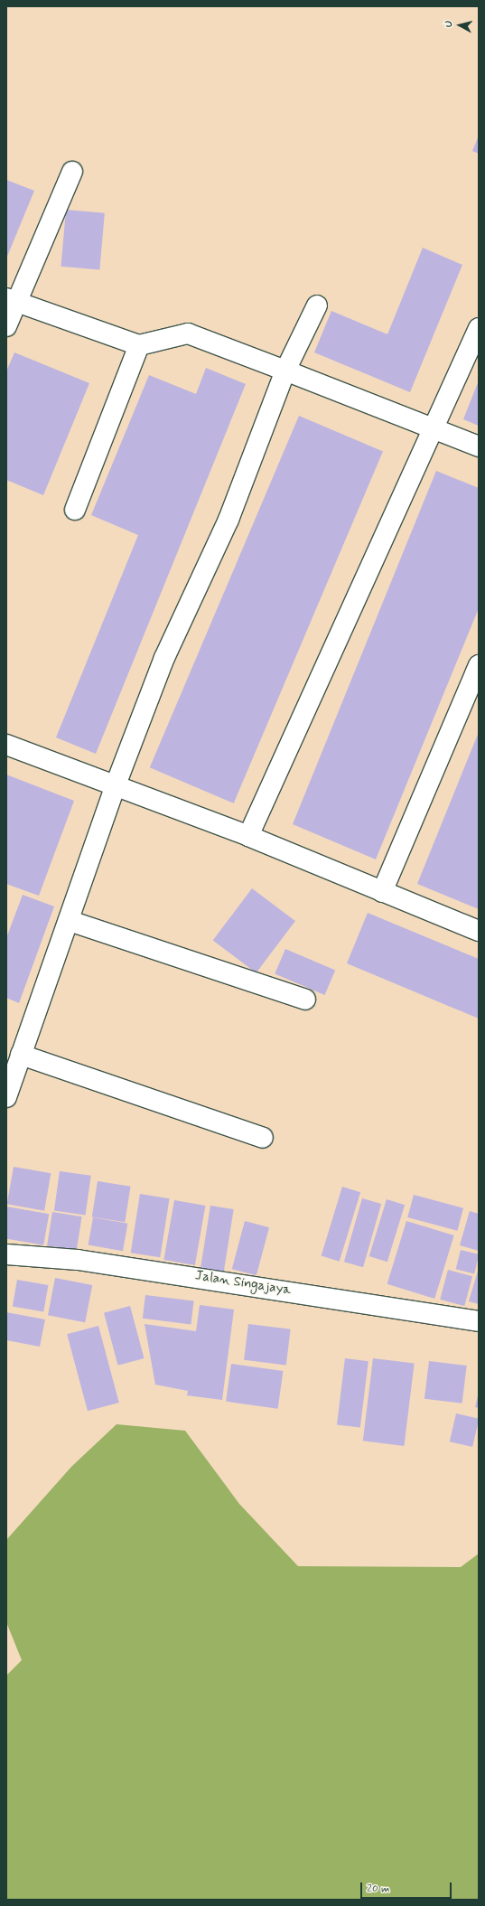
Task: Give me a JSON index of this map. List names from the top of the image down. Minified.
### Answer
{"streets":{"street":["Jalan Singajaya"]},"scale_bar":"20 m","north":"left"}
